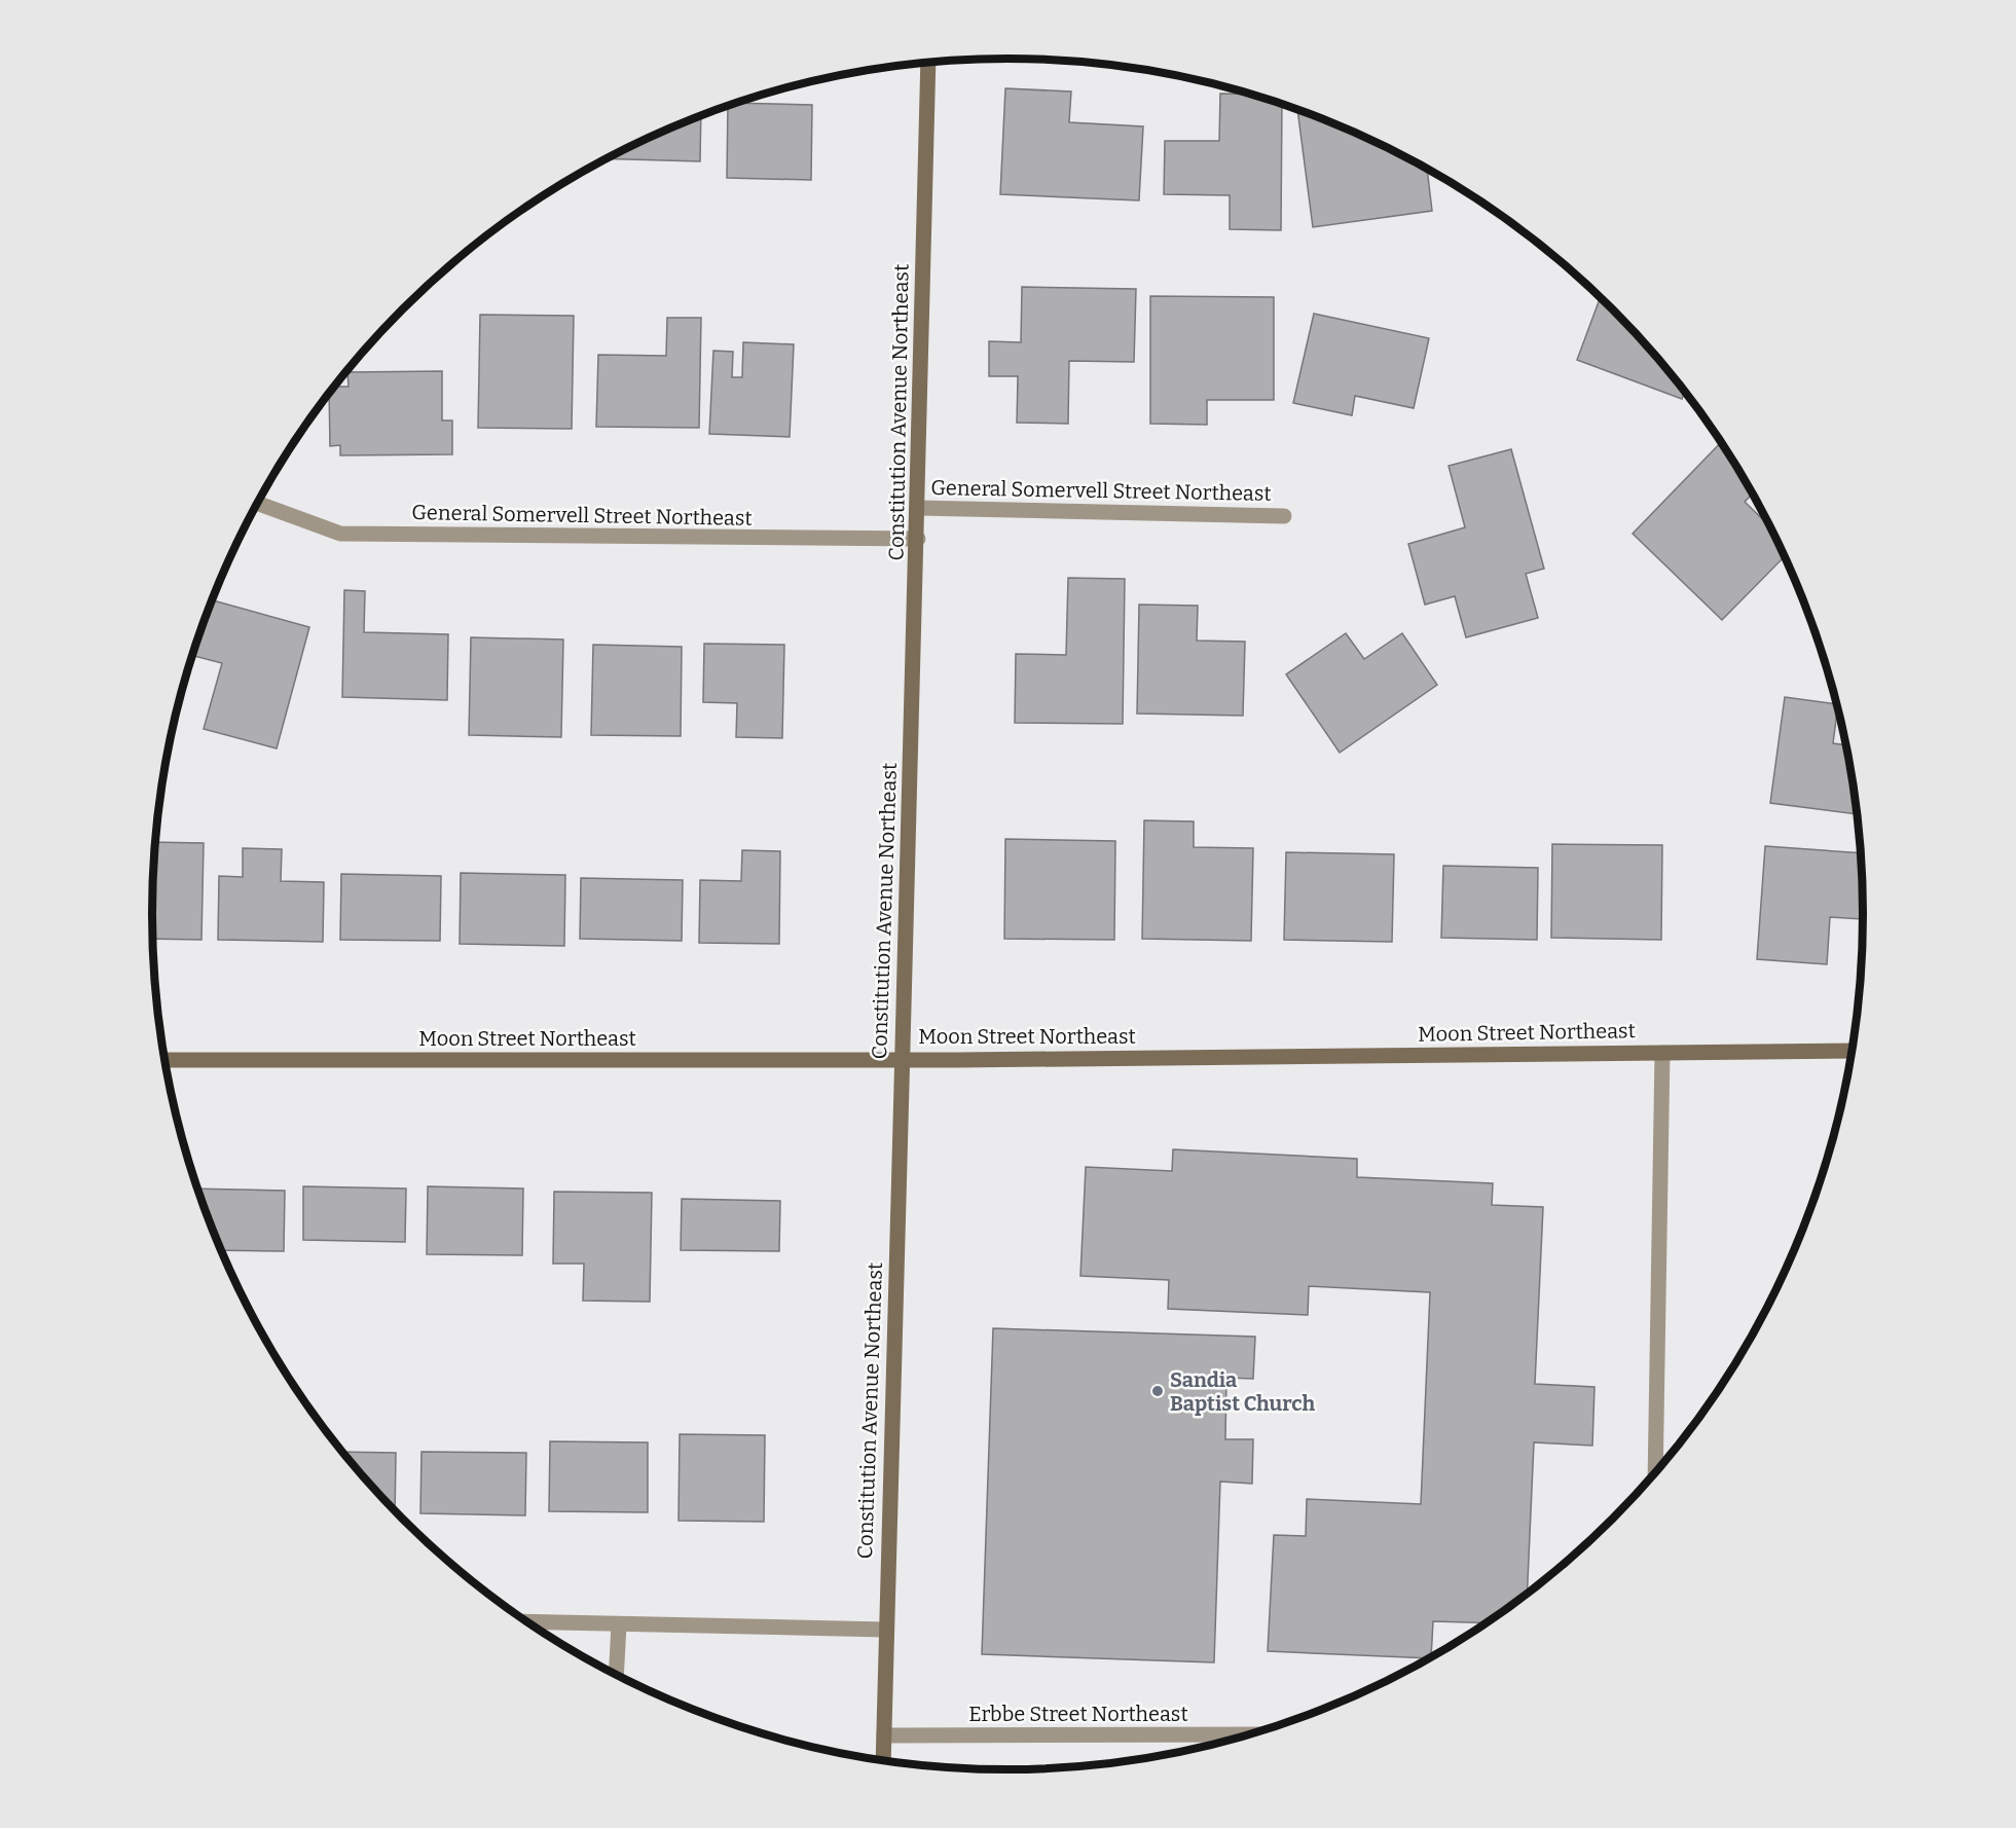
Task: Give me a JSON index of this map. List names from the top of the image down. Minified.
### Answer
{"streets":{"street":["Constitution Avenue Northeast","General Somervell Street Northeast","Moon Street Northeast","Erbbe Street Northeast"]},"crossings":[["Constitution Avenue Northeast","General Somervell Street Northeast"],["Constitution Avenue Northeast","Moon Street Northeast"],["Constitution Avenue Northeast","Erbbe Street Northeast"]],"places":["Sandia Baptist Church"]}
